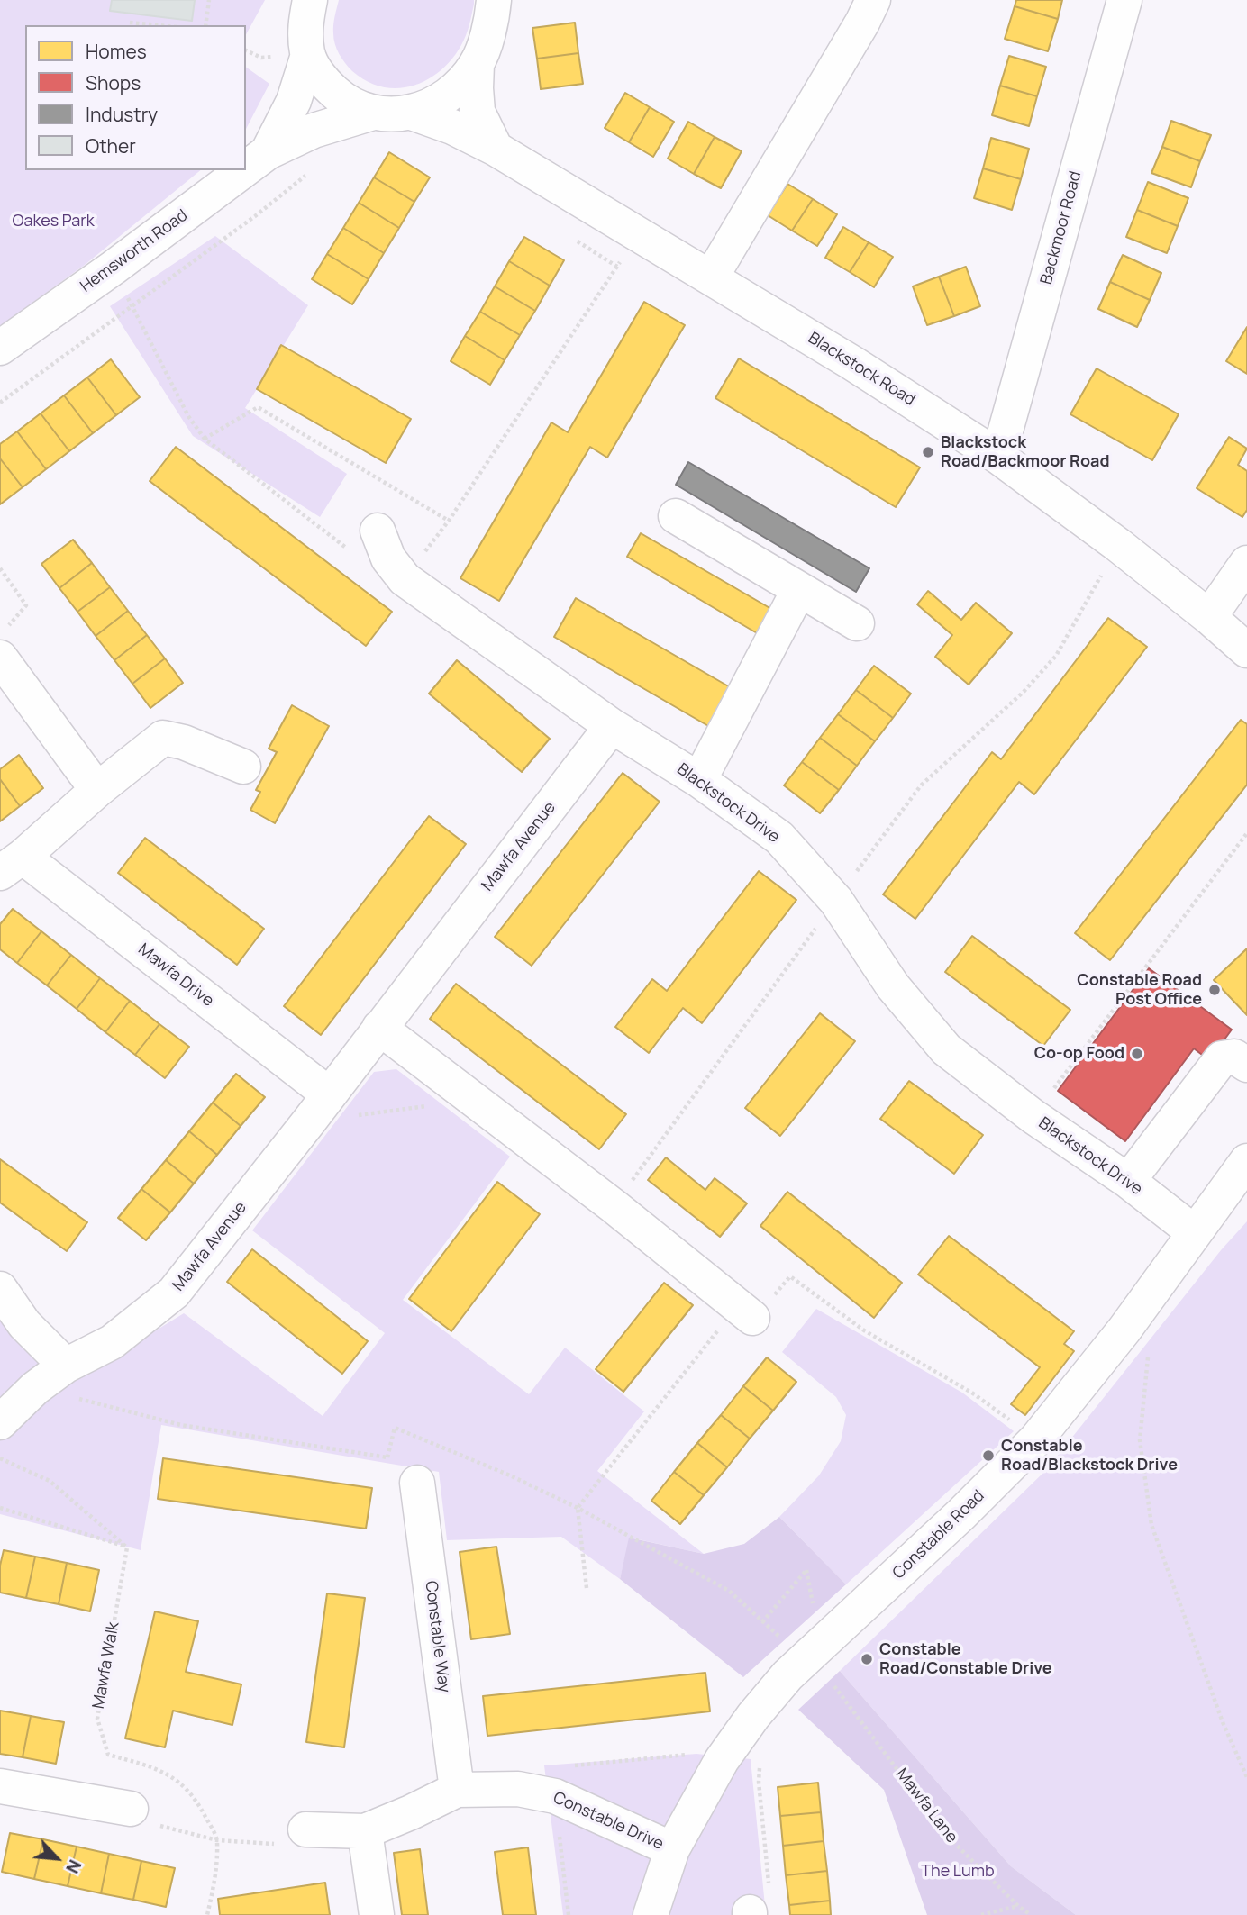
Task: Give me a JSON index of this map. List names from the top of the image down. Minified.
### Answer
{"streets":{"street":["Backmoor Road","Hemsworth Road","Blackstock Road","Blackstock Drive","Mawfa Avenue","Mawfa Drive","Constable Road","Constable Way","Constable Drive"],"path":["Mawfa Walk","Mawfa Lane"]},"crossings":[["Backmoor Road","Blackstock Road"],["Blackstock Drive","Mawfa Avenue"],["Blackstock Drive","Constable Road"],["Mawfa Avenue","Mawfa Drive"],["Constable Road","Constable Drive"],["Constable Way","Constable Drive"]],"parks":["Oakes Park","The Lumb"],"places":["Blackstock Road/Backmoor Road","Constable Road Post Office","Co-op Food","Constable Road/Blackstock Drive","Constable Road/Constable Drive"],"legend":["Homes","Shops","Industry","Other"],"north":"bottom right"}
